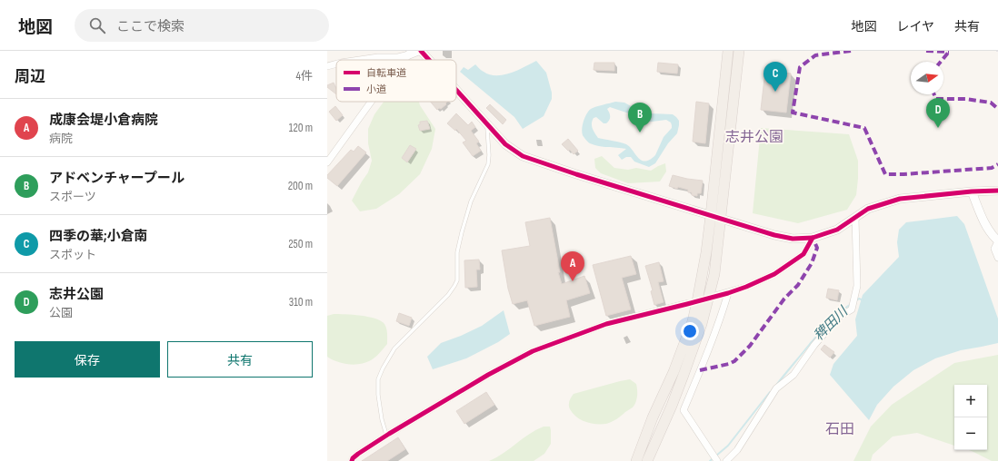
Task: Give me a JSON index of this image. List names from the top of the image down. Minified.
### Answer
{"districts":["志井公園","石田"],"water":["稗田川"],"legend":["自転車道","小道"],"north":"right","page":{"header":"地図","search":"ここで検索","nav":["地図","レイヤ","共有"],"heading":["周辺","4件"],"pins":["C","D","B","A"],"list":[{"mark":"A","name":"成康会堤小倉病院","note":"病院","value":"120 m"},{"mark":"B","name":"アドベンチャープール","note":"スポーツ","value":"200 m"},{"mark":"C","name":"四季の華;小倉南","note":"スポット","value":"250 m"},{"mark":"D","name":"志井公園","note":"公園","value":"310 m"}],"buttons":["保存","共有"],"map_buttons":["+","−"]}}
